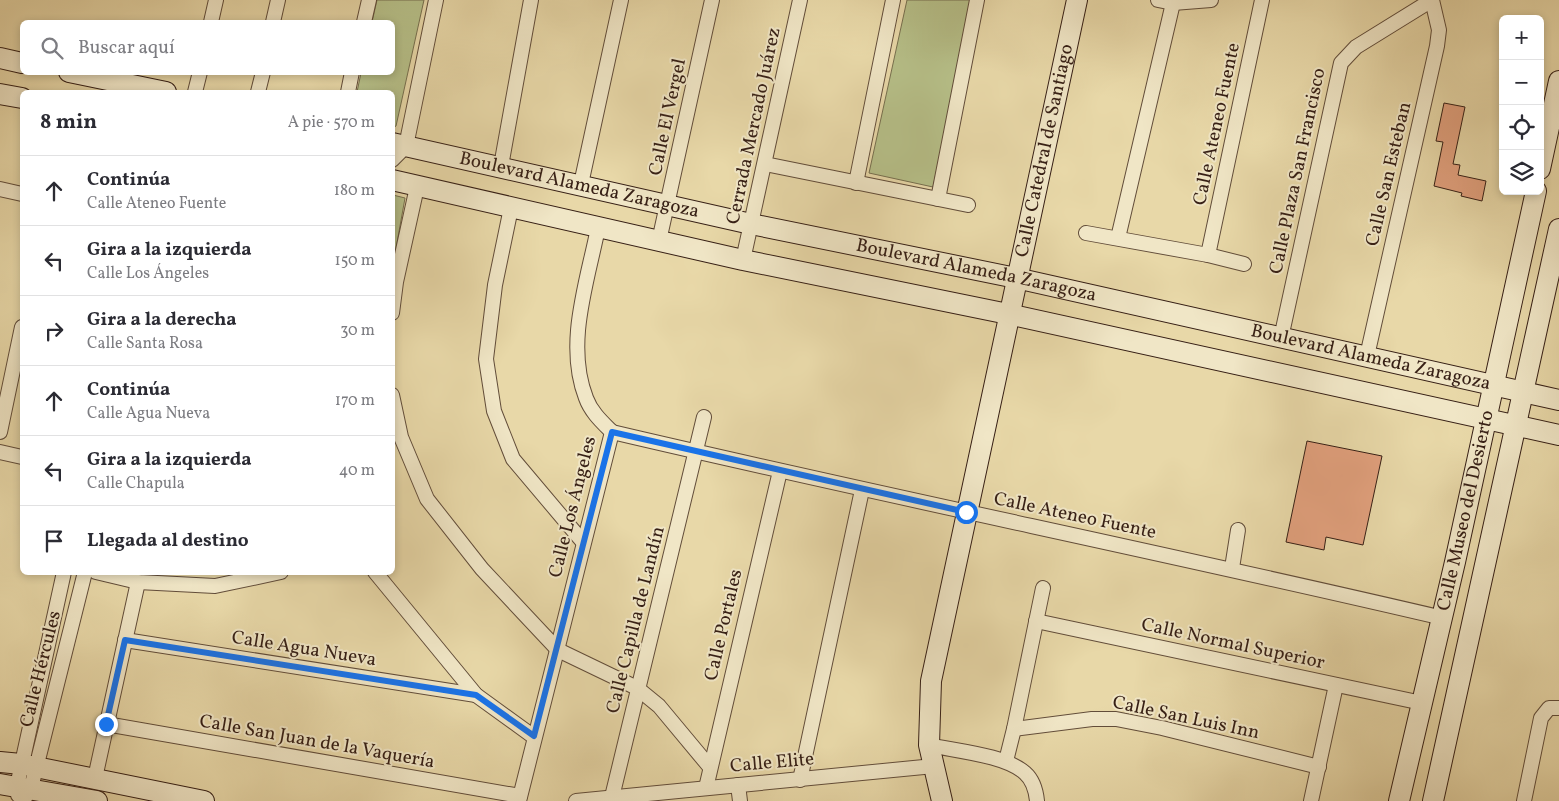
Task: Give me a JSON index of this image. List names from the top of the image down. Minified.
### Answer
{"streets":{"street":["Calle El Vergel","Calle Ateneo Fuente","Cerrada Mercado Juárez","Calle Catedral de Santiago","Calle Plaza San Francisco","Calle San Esteban","Boulevard Alameda Zaragoza","Calle Los Ángeles","Calle Museo del Desierto","Calle Capilla de Landín","Calle Portales","Calle Normal Superior","Calle Agua Nueva","Calle Hércules","Calle San Luis Inn","Calle San Juan de la Vaquería","Calle Elite"]},"crossings":[["Calle El Vergel","Boulevard Alameda Zaragoza"],["Calle Ateneo Fuente","Calle Catedral de Santiago"],["Calle Ateneo Fuente","Calle Los Ángeles"],["Calle Ateneo Fuente","Calle Museo del Desierto"],["Calle Ateneo Fuente","Calle Capilla de Landín"],["Calle Ateneo Fuente","Calle Portales"],["Cerrada Mercado Juárez","Boulevard Alameda Zaragoza"],["Calle Catedral de Santiago","Boulevard Alameda Zaragoza"],["Calle Catedral de Santiago","Calle Elite"],["Calle Plaza San Francisco","Calle San Esteban"],["Calle Plaza San Francisco","Boulevard Alameda Zaragoza"],["Calle San Esteban","Boulevard Alameda Zaragoza"],["Boulevard Alameda Zaragoza","Calle Los Ángeles"],["Boulevard Alameda Zaragoza","Calle Museo del Desierto"],["Calle Los Ángeles","Calle San Juan de la Vaquería"],["Calle Museo del Desierto","Calle Normal Superior"],["Calle Capilla de Landín","Calle Elite"],["Calle Portales","Calle Elite"]],"page":{"map_buttons":["+","−"],"search":"Buscar aquí","heading":["8 min","A pie · 570 m"],"list":[["Continúa","Calle Ateneo Fuente","180 m"],["Gira a la izquierda","Calle Los Ángeles","150 m"],["Gira a la derecha","Calle Santa Rosa","30 m"],["Continúa","Calle Agua Nueva","170 m"],["Gira a la izquierda","Calle Chapula","40 m"],"Llegada al destino"]}}
